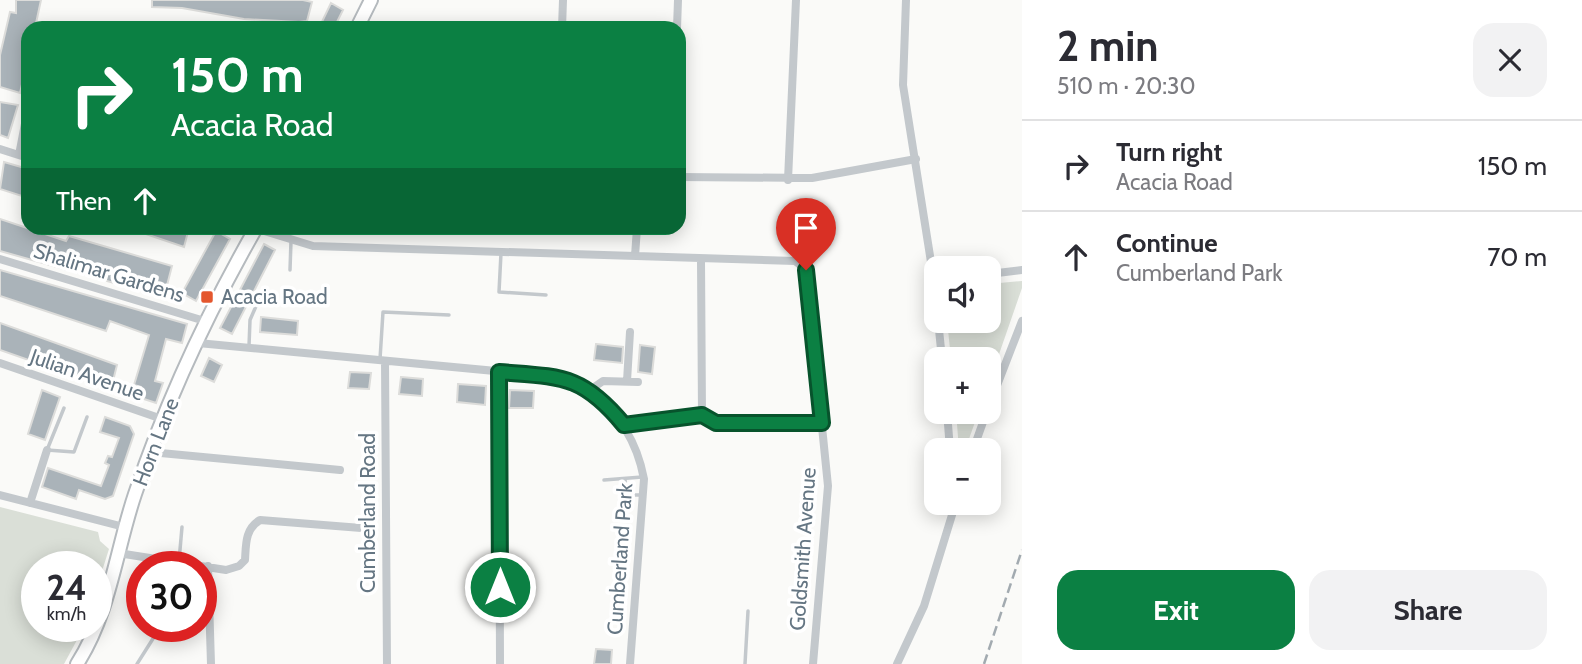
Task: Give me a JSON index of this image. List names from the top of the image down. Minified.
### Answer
{"streets":{"main road":["Horn Lane"],"street":["Shalimar Gardens","Julian Avenue","Cumberland Road","Goldsmith Avenue","Cumberland Park"]},"crossings":[["Shalimar Gardens","Horn Lane"],["Julian Avenue","Horn Lane"]],"places":{"transit":["Acacia Road"]},"page":{"heading":["2 min","510 m · 20:30"],"turn":["150 m","Acacia Road"],"list":[{"name":"Turn right","note":"Acacia Road","value":"150 m"},{"name":"Continue","note":"Cumberland Park","value":"70 m"}],"then":"Then","map_buttons":["+","−"],"speed":"24 km/h","limit":"30","buttons":["Exit","Share"]}}
